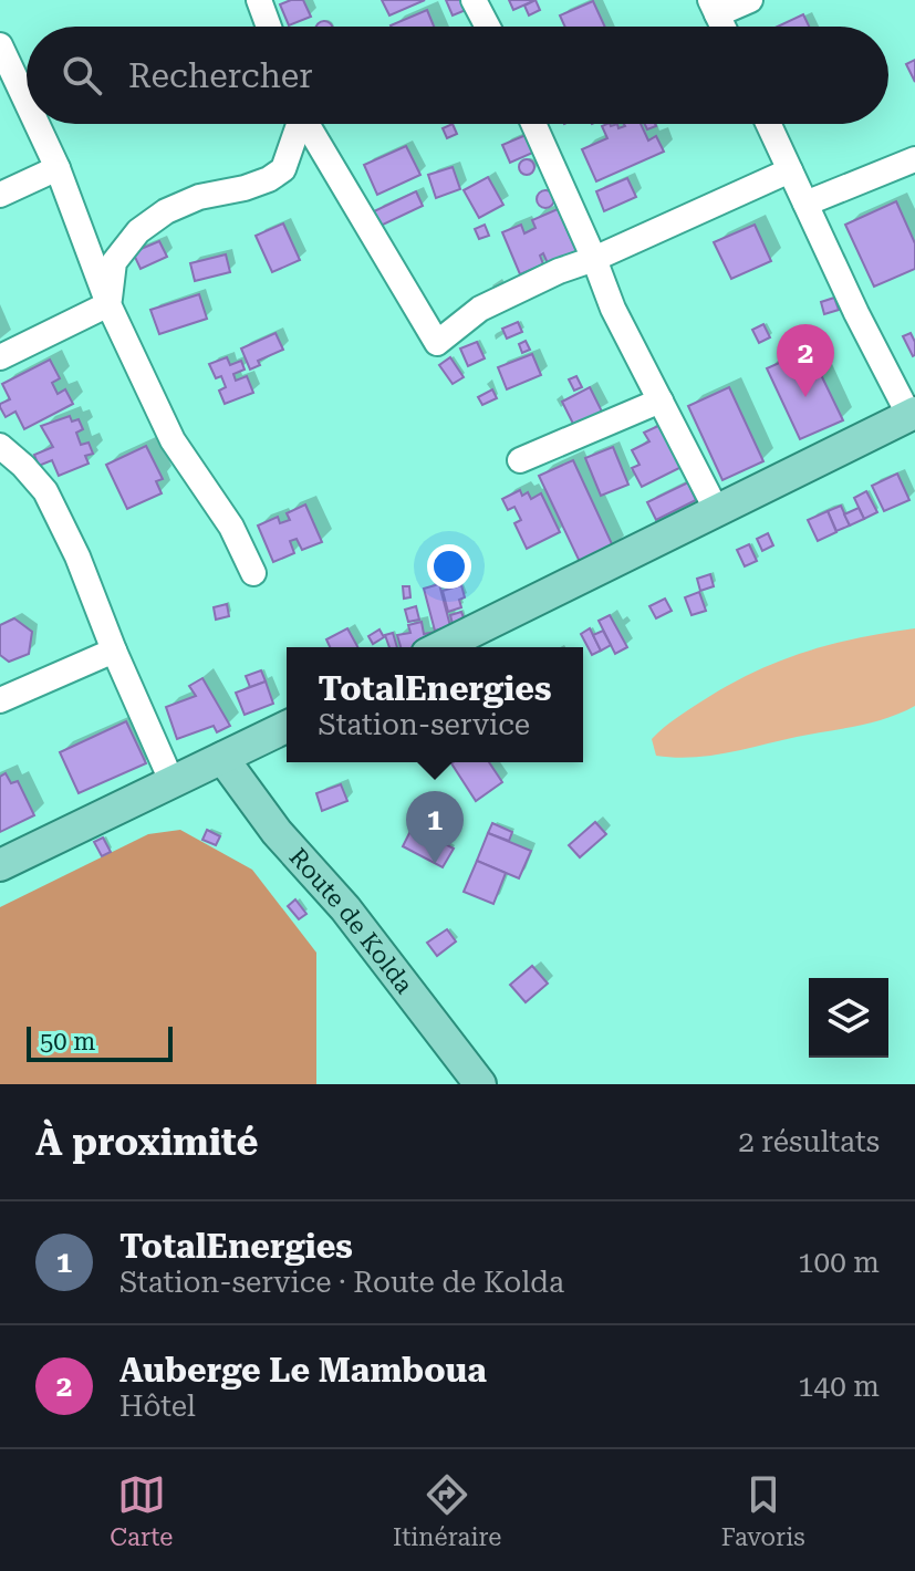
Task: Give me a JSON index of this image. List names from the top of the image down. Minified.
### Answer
{"streets":{"main road":["Route de Kolda"]},"scale_bar":"50 m","page":{"search":"Rechercher","pins":["2","1"],"popup":["TotalEnergies","Station-service"],"scale":"50 m","heading":["À proximité","2 résultats"],"list":[{"mark":"1","name":"TotalEnergies","note":"Station-service · Route de Kolda","value":"100 m"},{"mark":"2","name":"Auberge Le Mamboua","note":"Hôtel","value":"140 m"}],"nav":["Carte","Itinéraire","Favoris"]}}
